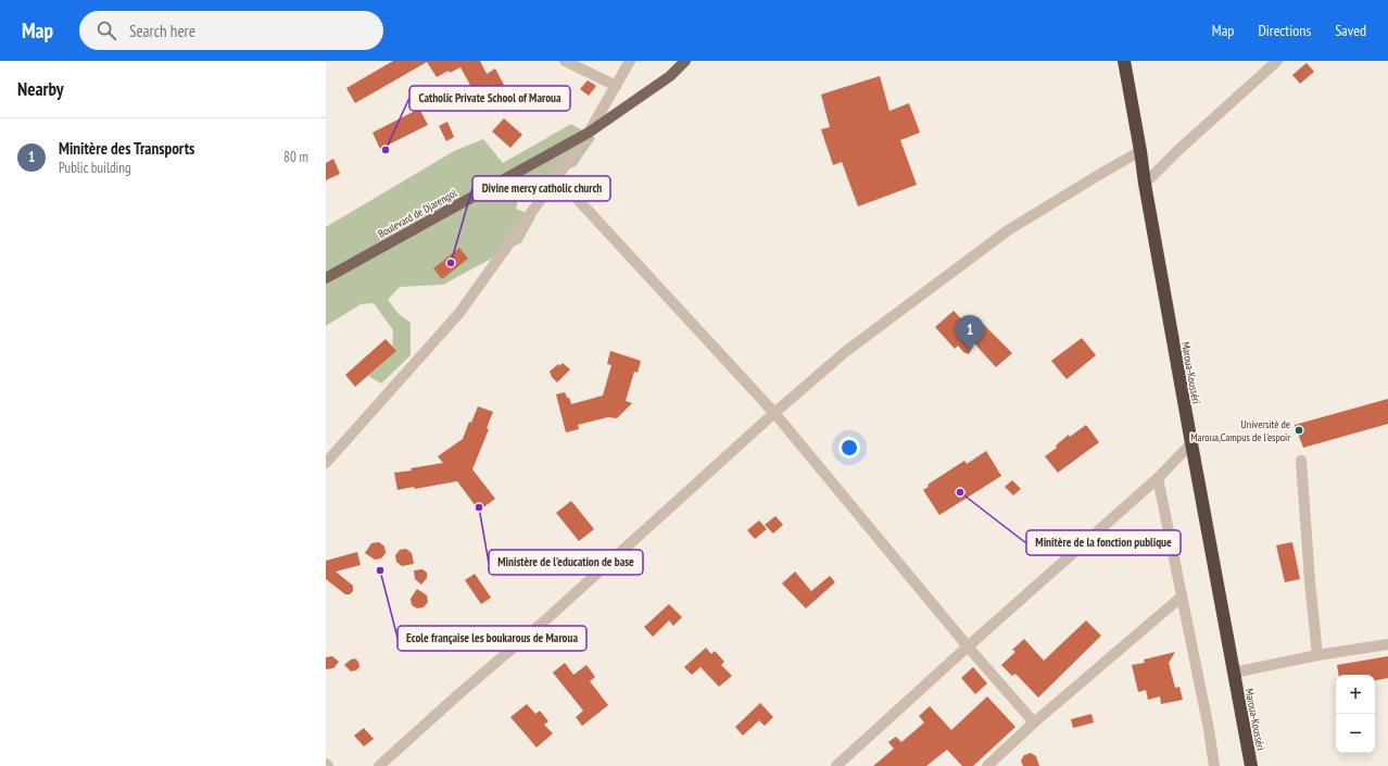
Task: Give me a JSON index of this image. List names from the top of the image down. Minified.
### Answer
{"streets":{"highway":["Maroua-Kousséri"],"main road":["Boulevard de Djarengol"]},"places":["Catholic Private School of Maroua","Divine mercy catholic church","Université de Maroua,Campus de l'espoir","Minitère de la fonction publique","Ministère de l'education de base","Ecole française les boukarous de Maroua"],"page":{"header":"Map","search":"Search here","nav":["Map","Directions","Saved"],"heading":"Nearby","list":[{"mark":"1","name":"Minitère des Transports","note":"Public building","value":"80 m"}],"pins":"1","map_buttons":["+","−"]}}
